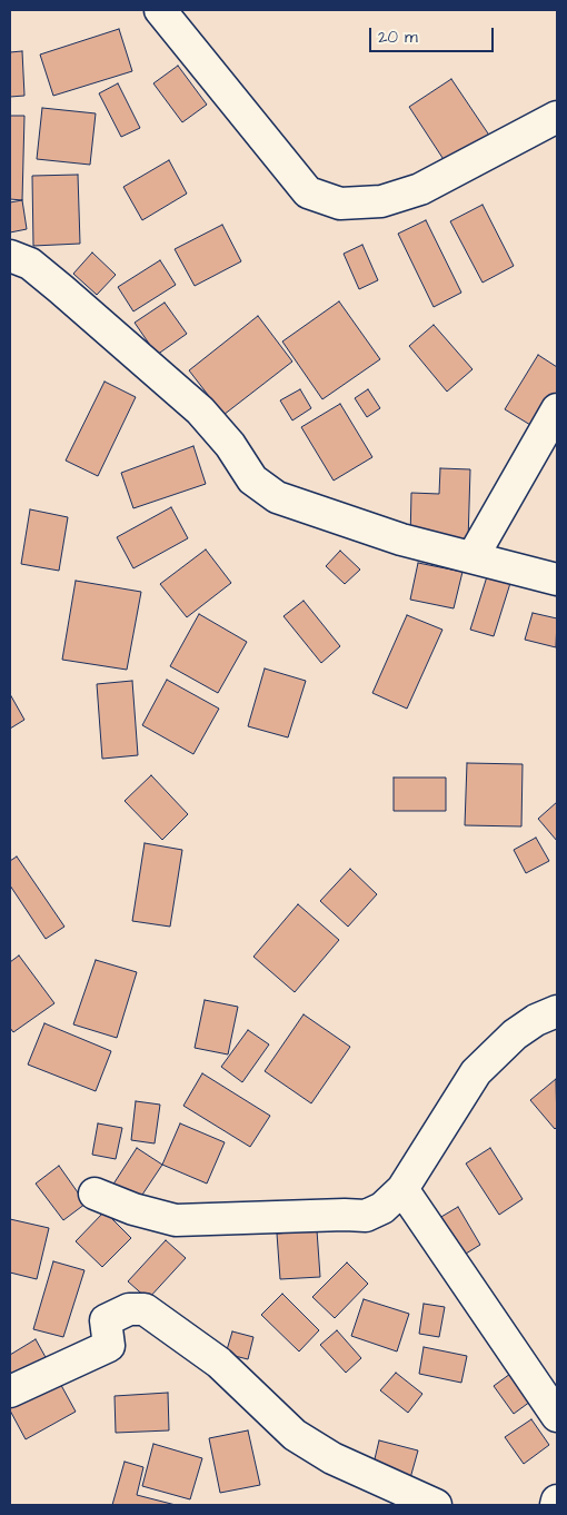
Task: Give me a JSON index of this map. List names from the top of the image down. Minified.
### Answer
{"scale_bar":"20 m"}
